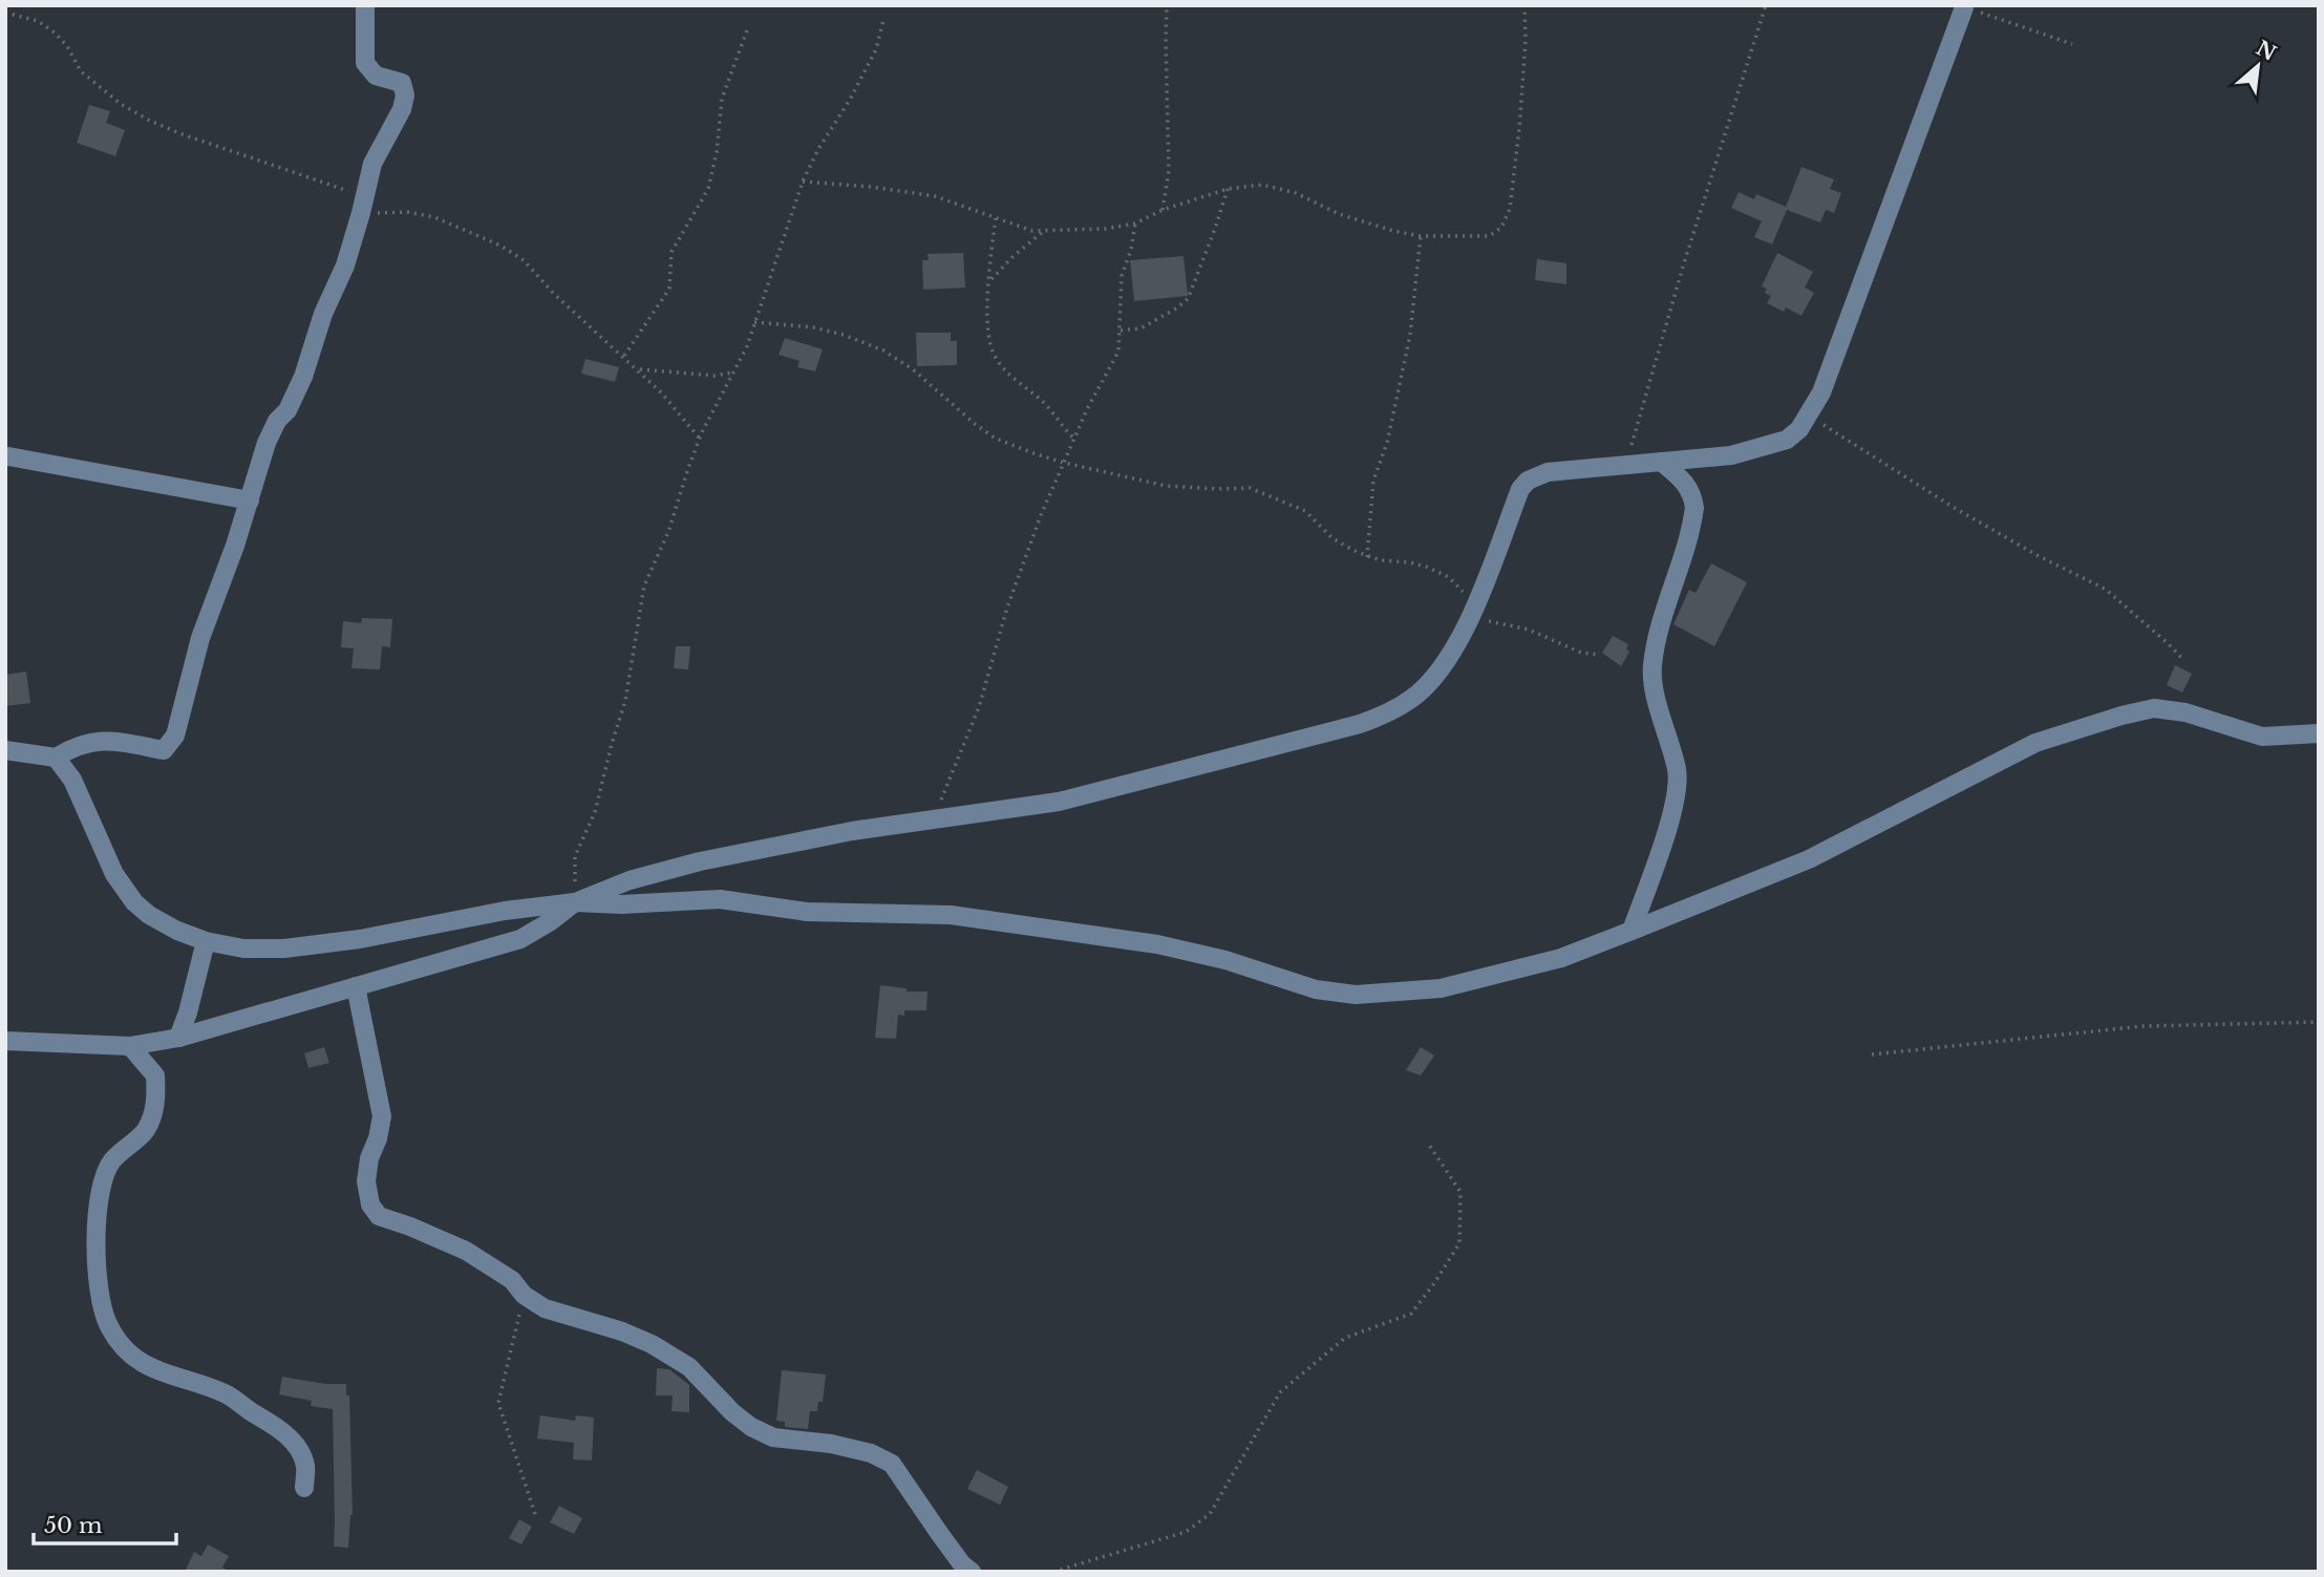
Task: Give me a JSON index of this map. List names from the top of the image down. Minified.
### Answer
{"scale_bar":"50 m","north":"top right"}
